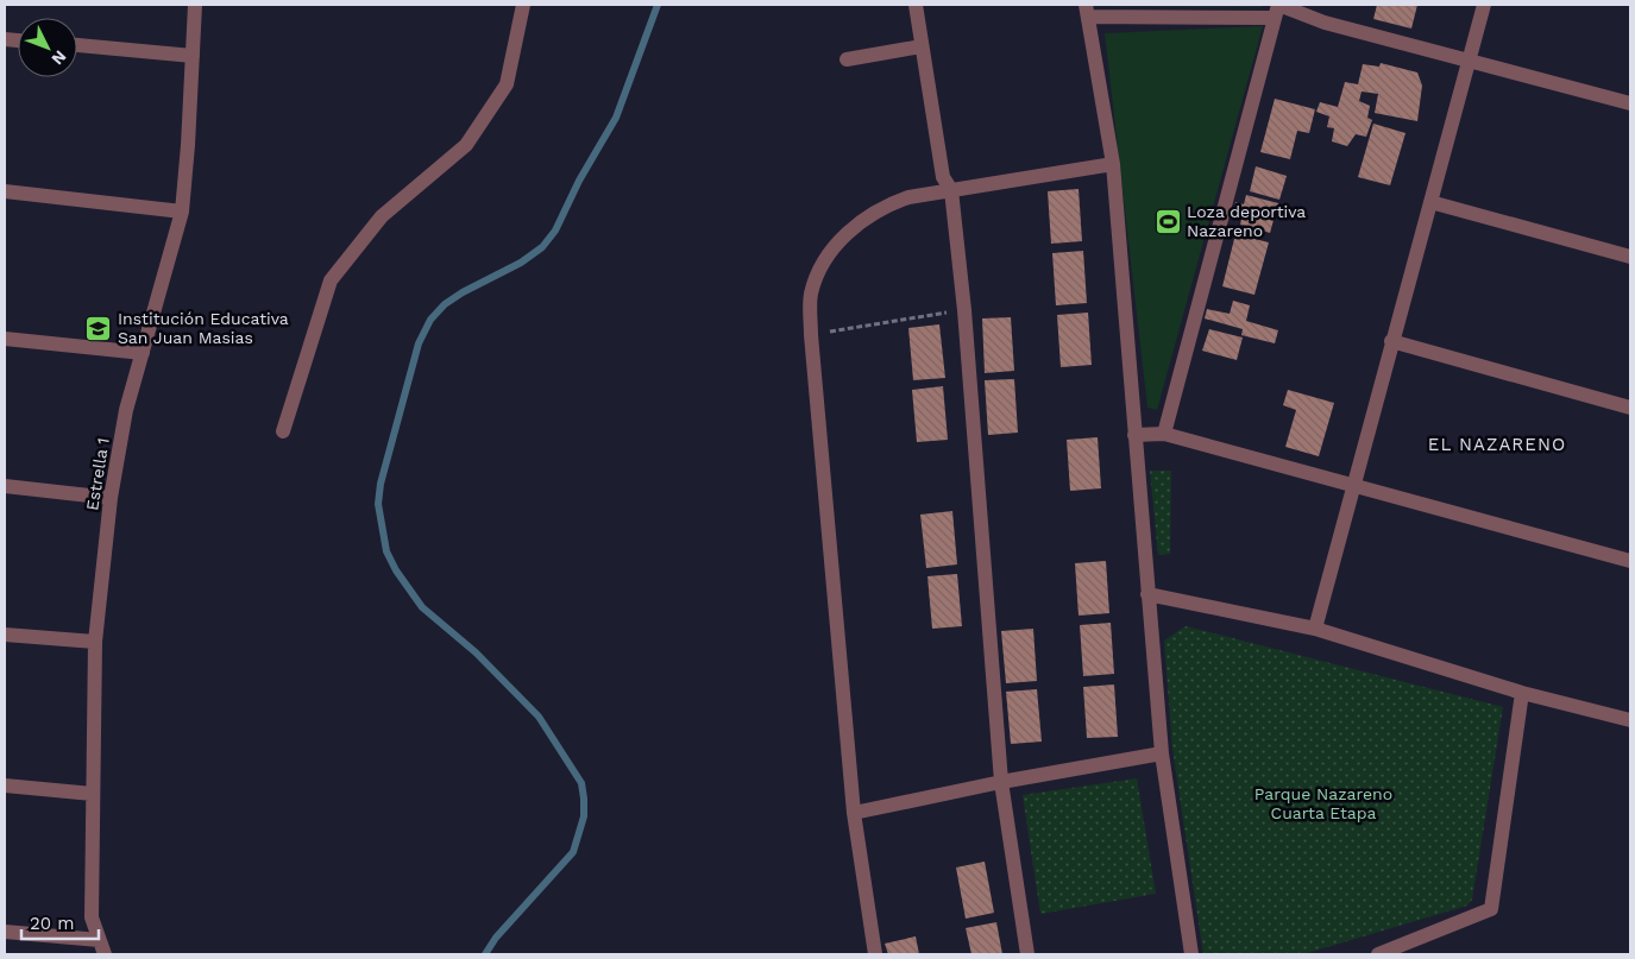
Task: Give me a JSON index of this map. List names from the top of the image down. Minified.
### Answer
{"streets":{"street":["Estrella 1"]},"districts":["EL NAZARENO"],"parks":["Parque Nazareno Cuarta Etapa"],"places":{"sports":["Loza deportiva Nazareno"],"school or university":["Institución Educativa San Juan Masias"]},"scale_bar":"20 m","north":"bottom right"}
